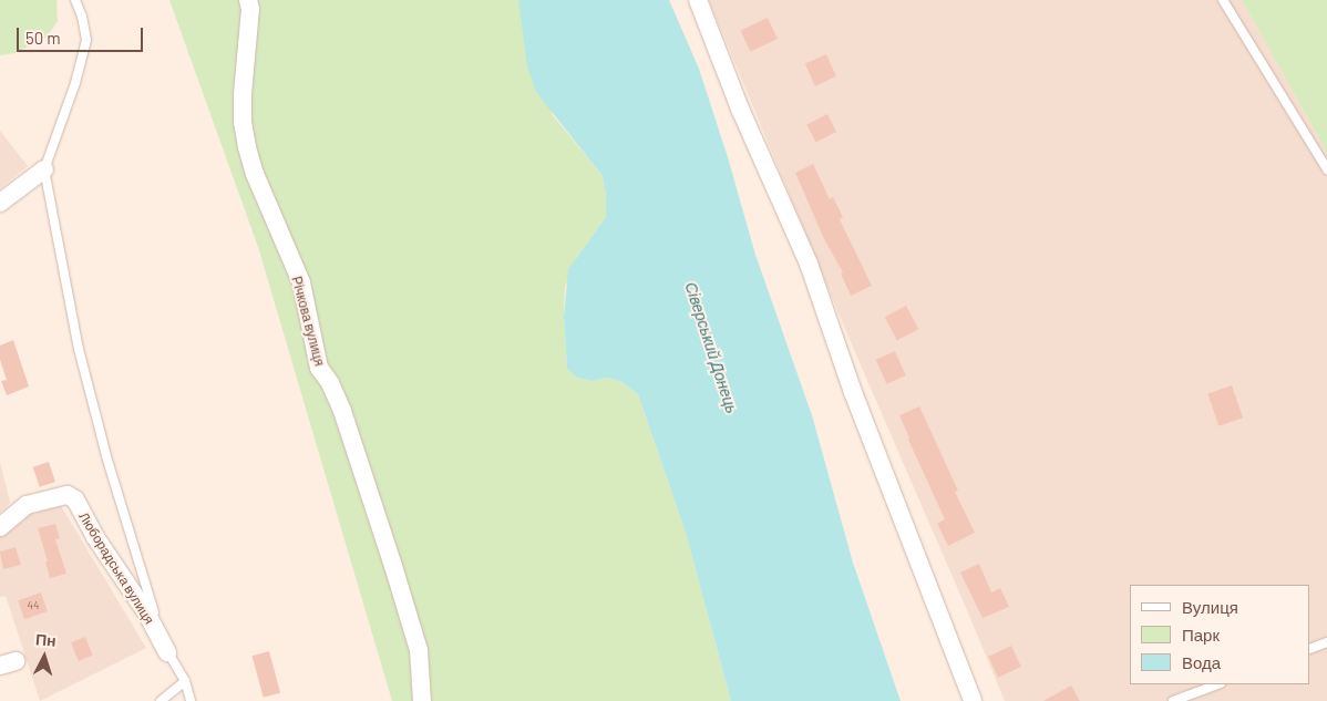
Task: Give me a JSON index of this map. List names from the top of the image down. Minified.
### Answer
{"streets":{"street":["Річкова вулиця","Люборадська вулиця"]},"water":["Сіверський Донець"],"house_numbers":["44"],"legend":["Вулиця","Парк","Вода"],"scale_bar":"50 m","north":"top"}
